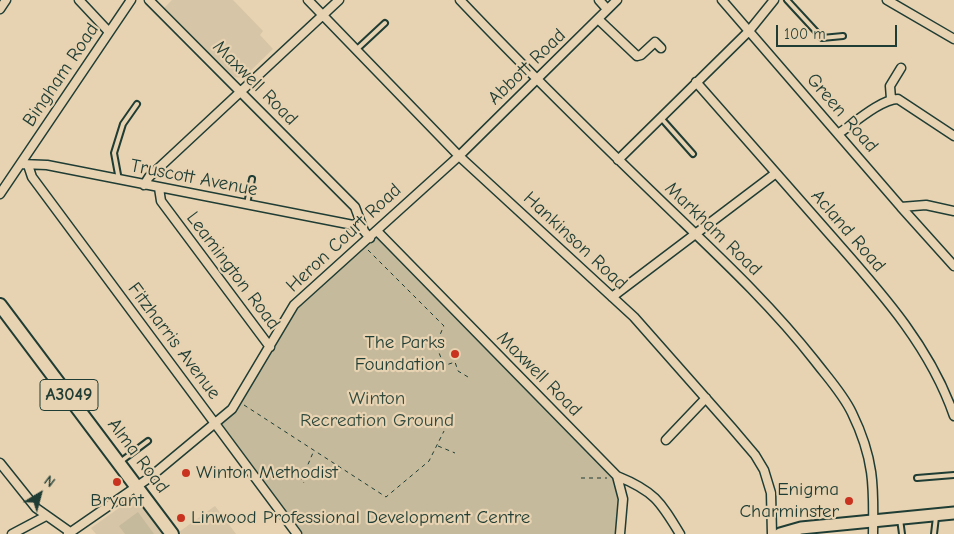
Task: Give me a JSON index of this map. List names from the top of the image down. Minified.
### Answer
{"streets":{"main road":["A3049","Alma Road"],"street":["Abbott Road","Bingham Road","Maxwell Road","Green Road","Truscott Avenue","Markham Road","Acland Road","Heron Court Road","Hankinson Road","Leamington Road","Fitzharris Avenue"]},"crossings":[["Abbott Road","Markham Road"],["Abbott Road","Heron Court Road"],["Abbott Road","Hankinson Road"],["Bingham Road","Truscott Avenue"],["Bingham Road","Fitzharris Avenue"],["Maxwell Road","Truscott Avenue"],["Maxwell Road","Heron Court Road"],["Truscott Avenue","Leamington Road"],["Truscott Avenue","Fitzharris Avenue"],["Heron Court Road","Hankinson Road"],["Heron Court Road","Leamington Road"],["Heron Court Road","Fitzharris Avenue"],["Heron Court Road","Alma Road"]],"parks":["Winton Recreation Ground"],"places":["The Parks Foundation","Winton Methodist","Bryant","Enigma Charminster","Linwood Professional Development Centre"],"scale_bar":"100 m","north":"top right"}
